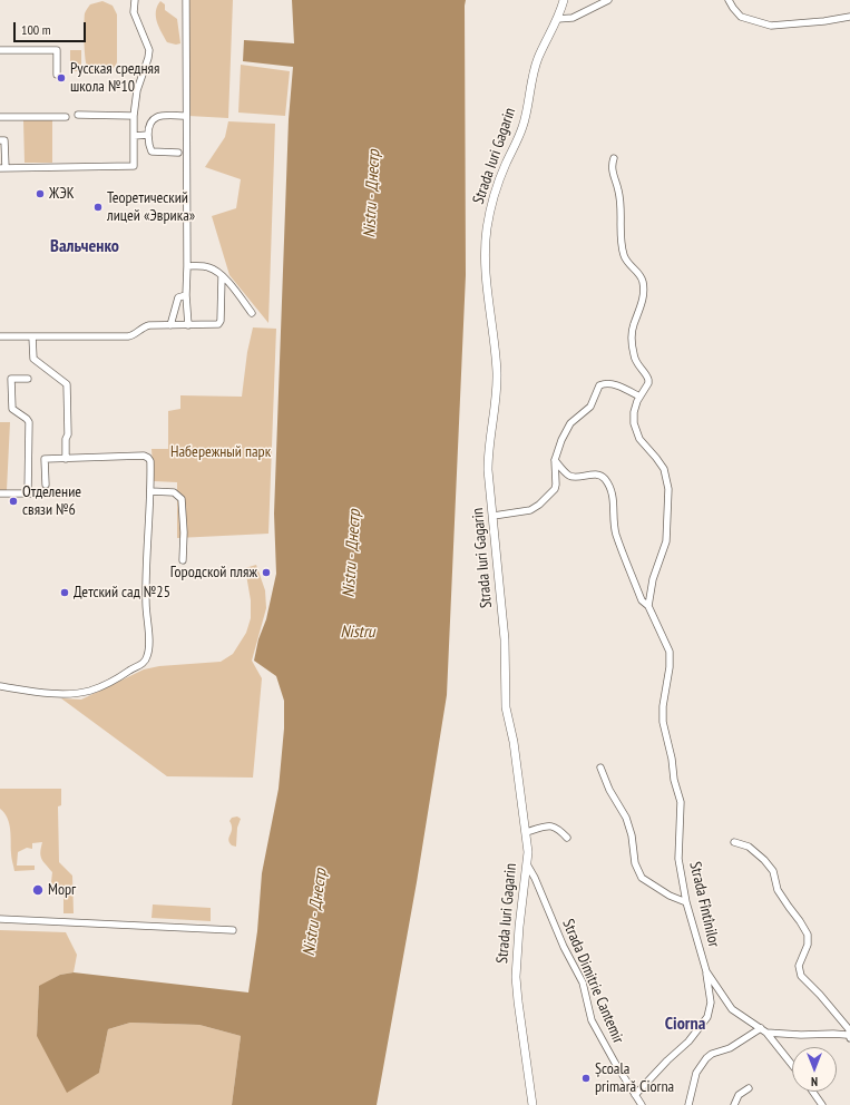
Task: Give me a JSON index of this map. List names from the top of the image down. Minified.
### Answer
{"streets":{"main road":["Strada Iuri Gagarin"],"street":["Strada Fîntînilor","Strada Dimitrie Cantemir"]},"crossings":[["Strada Iuri Gagarin","Strada Dimitrie Cantemir"]],"districts":["Вальченко","Ciorna"],"water":["Nistru - Днестр","Nistru"],"parks":["Набережный парк"],"places":["Русская средняя школа №10","ЖЭК","Теоретический лицей «Эврика»","Отделение связи №6","Городской пляж","Детский сад №25","Морг","Școala primară Ciorna"],"scale_bar":"100 m","north":"bottom"}
